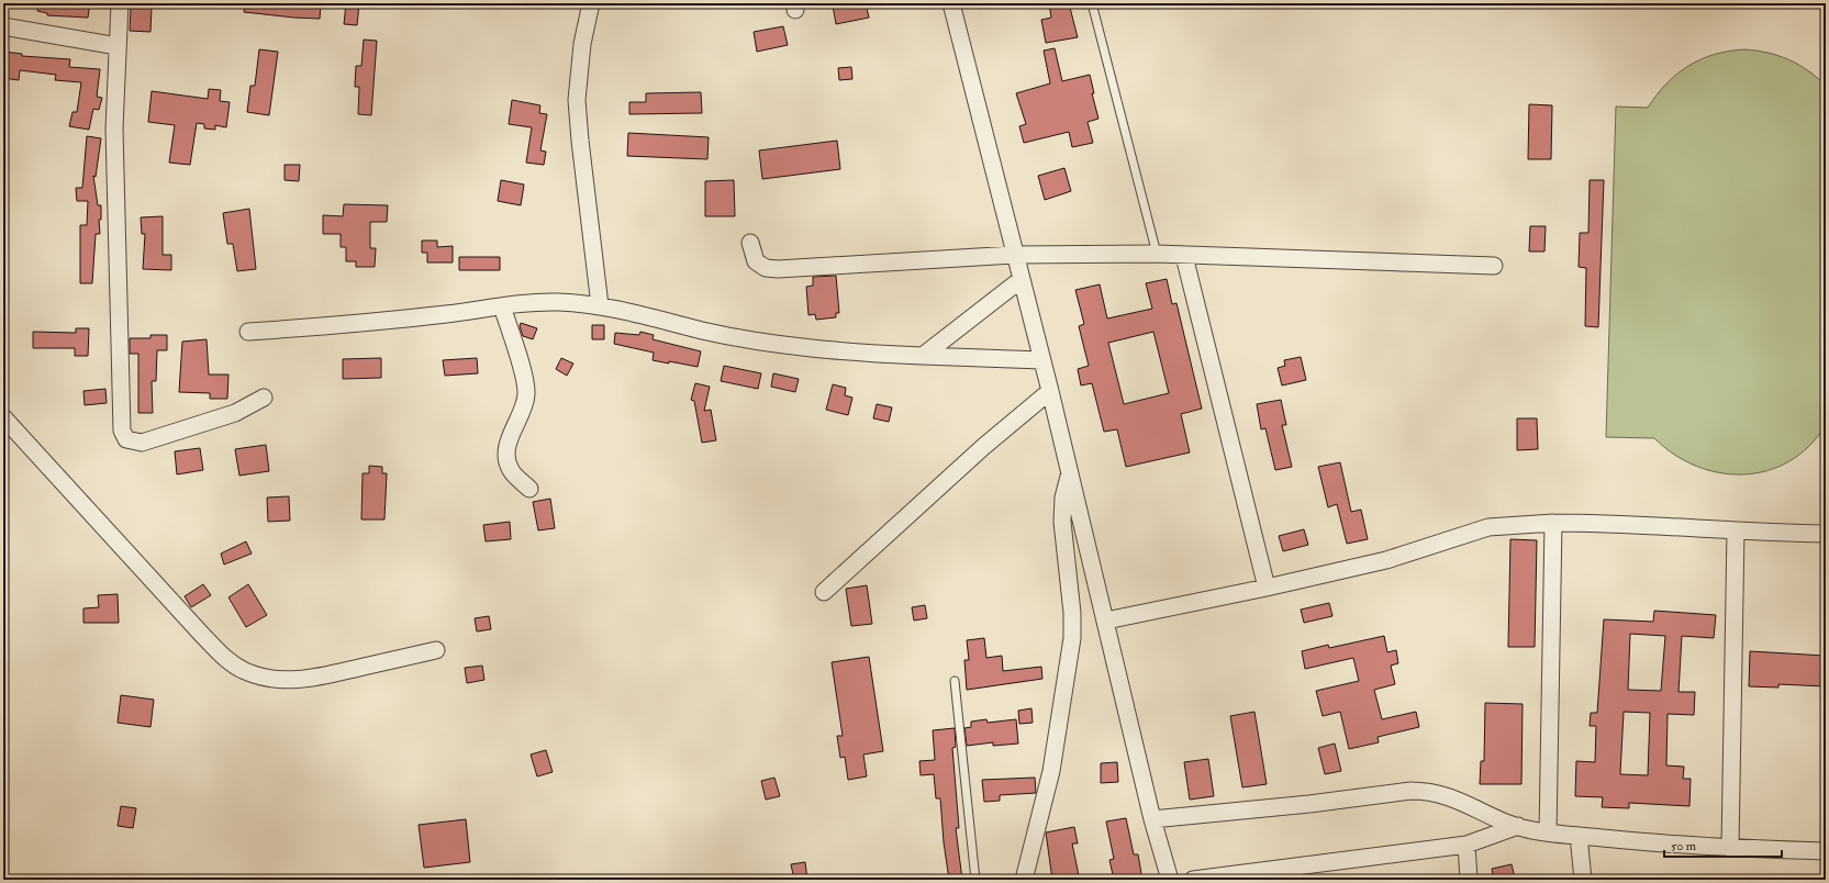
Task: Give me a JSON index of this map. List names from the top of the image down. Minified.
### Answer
{"scale_bar":"50 m"}
